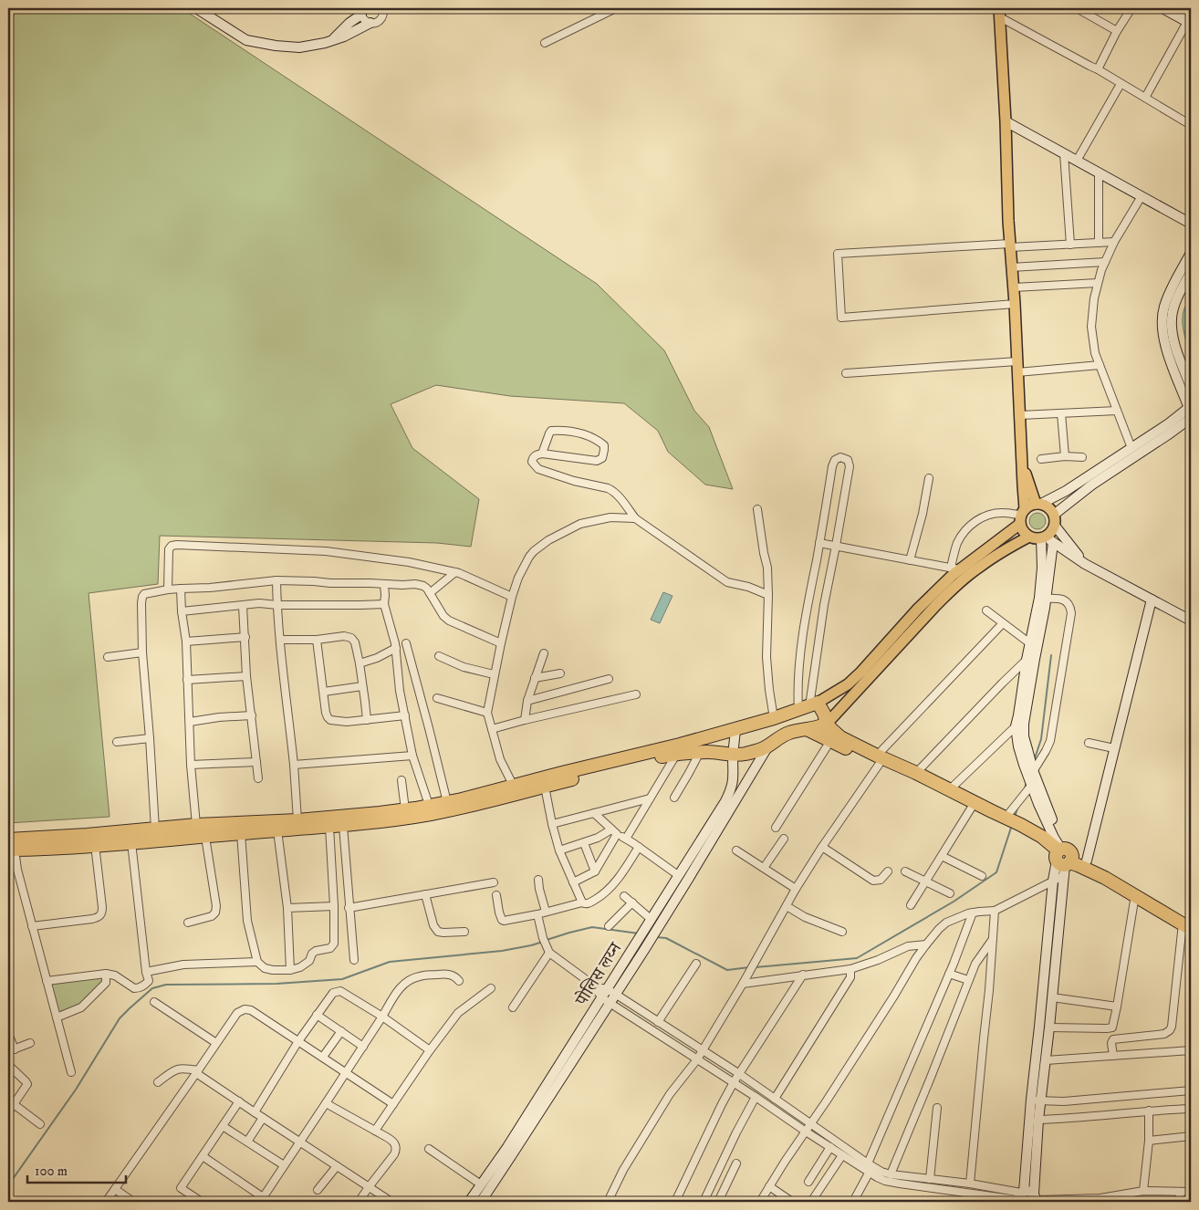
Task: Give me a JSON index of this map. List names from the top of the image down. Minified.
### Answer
{"streets":{"street":["पोलिस लय्न"]},"scale_bar":"100 m"}
